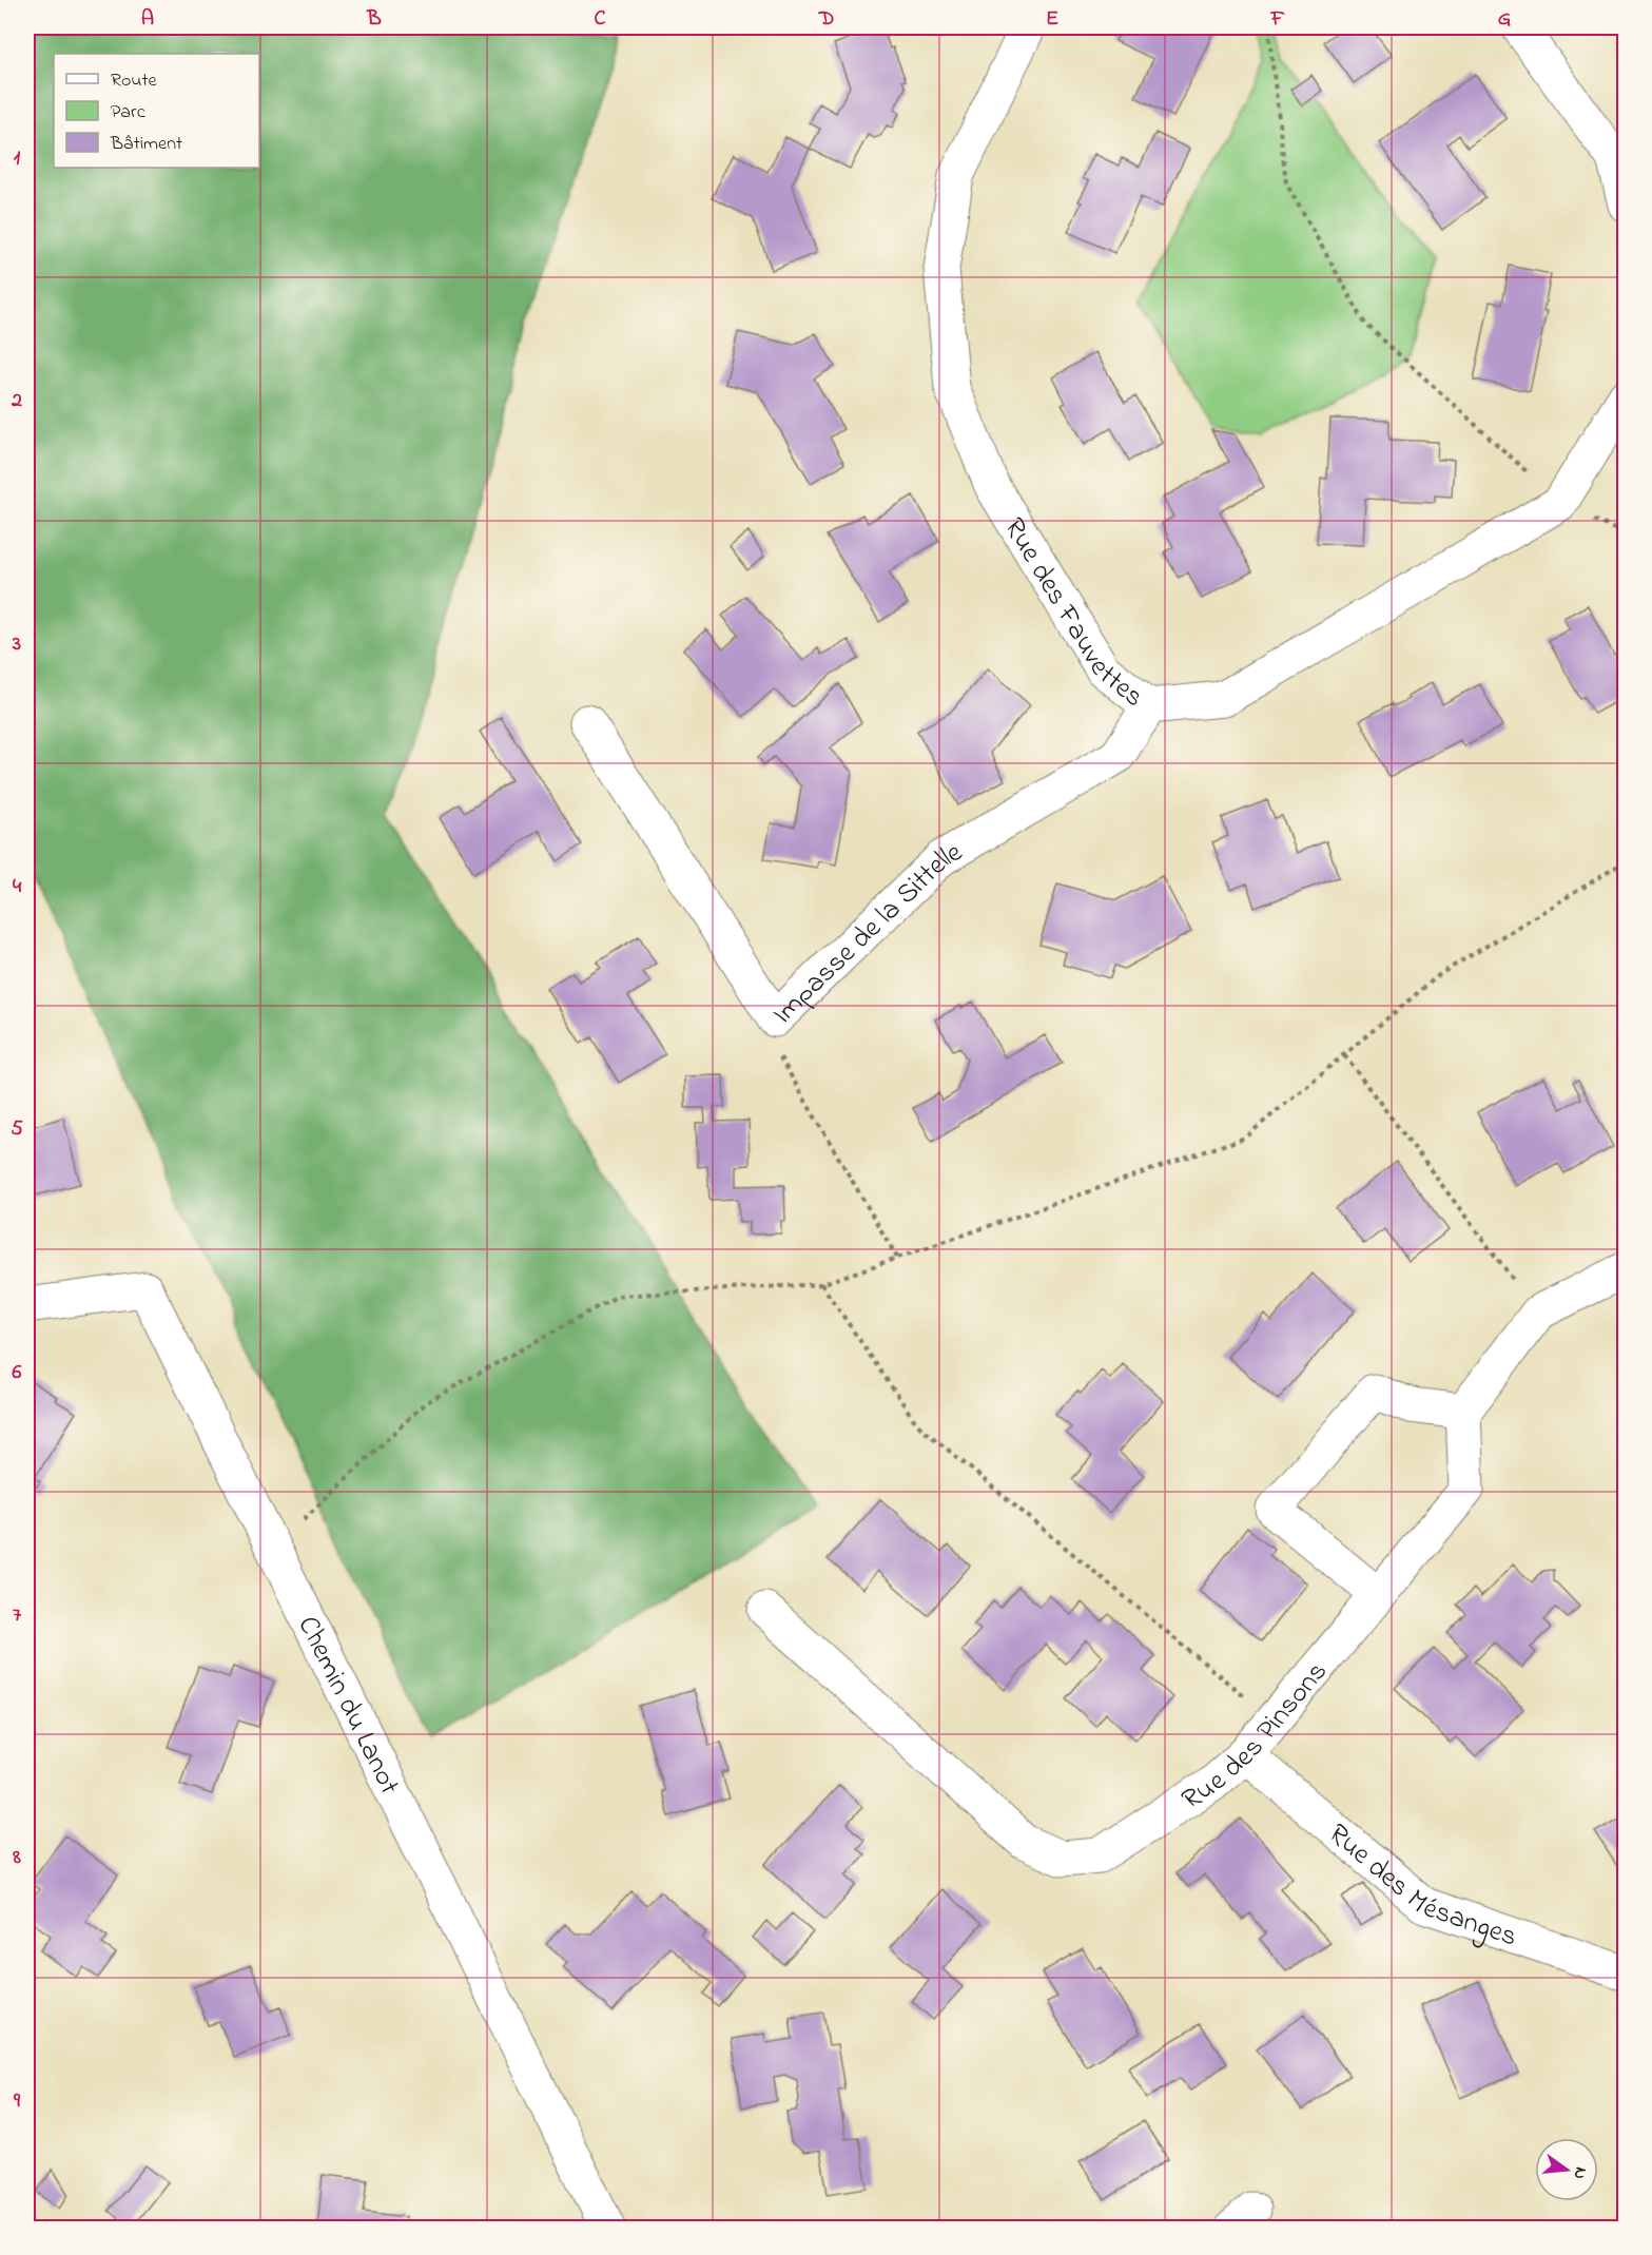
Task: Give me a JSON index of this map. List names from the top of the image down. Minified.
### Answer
{"streets":{"street":["Rue des Fauvettes","Impasse de la Sittelle","Chemin du Lanot","Rue des Pinsons","Rue des Mésanges"]},"crossings":[["Rue des Fauvettes","Impasse de la Sittelle"],["Rue des Pinsons","Rue des Mésanges"]],"legend":["Route","Parc","Bâtiment"],"north":"right","grid":{"columns":["A","B","C","D","E","F","G"],"rows":["1","2","3","4","5","6","7","8","9"]}}
